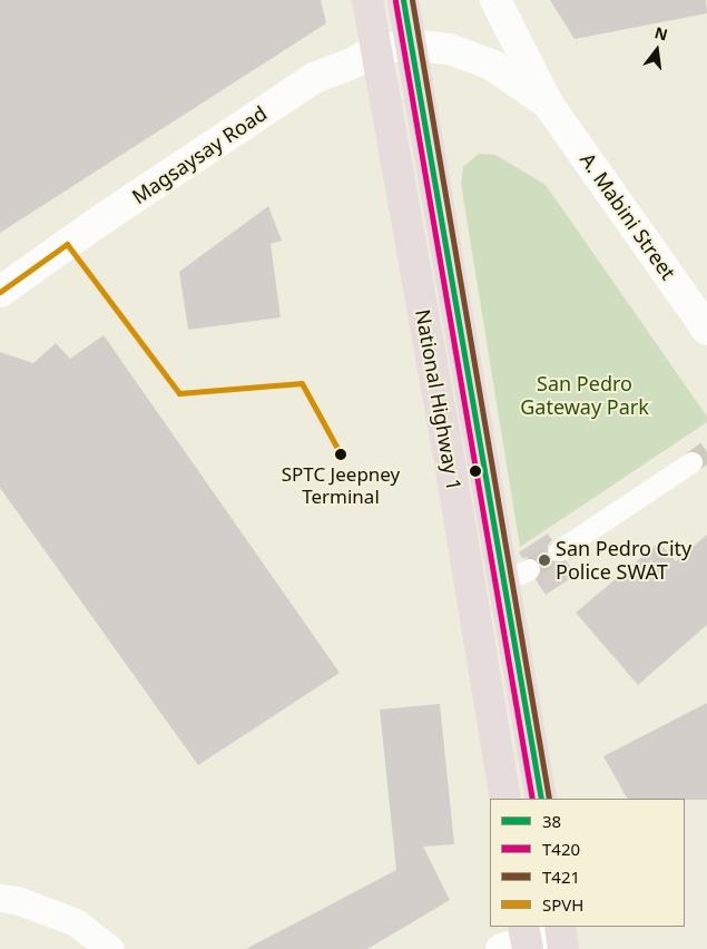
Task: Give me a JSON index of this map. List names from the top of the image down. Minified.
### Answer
{"streets":{"highway":["National Highway 1"],"main road":["Magsaysay Road","A. Mabini Street"]},"crossings":[["Magsaysay Road","A. Mabini Street"],["Magsaysay Road","National Highway 1"],["A. Mabini Street","National Highway 1"]],"parks":["San Pedro Gateway Park"],"places":["SPTC Jeepney Terminal","San Pedro City Police SWAT"],"lines":["transit line 38","transit line T421","transit line T420","transit line SPVH"],"legend":["38","T420","T421","SPVH"],"north":"top"}
